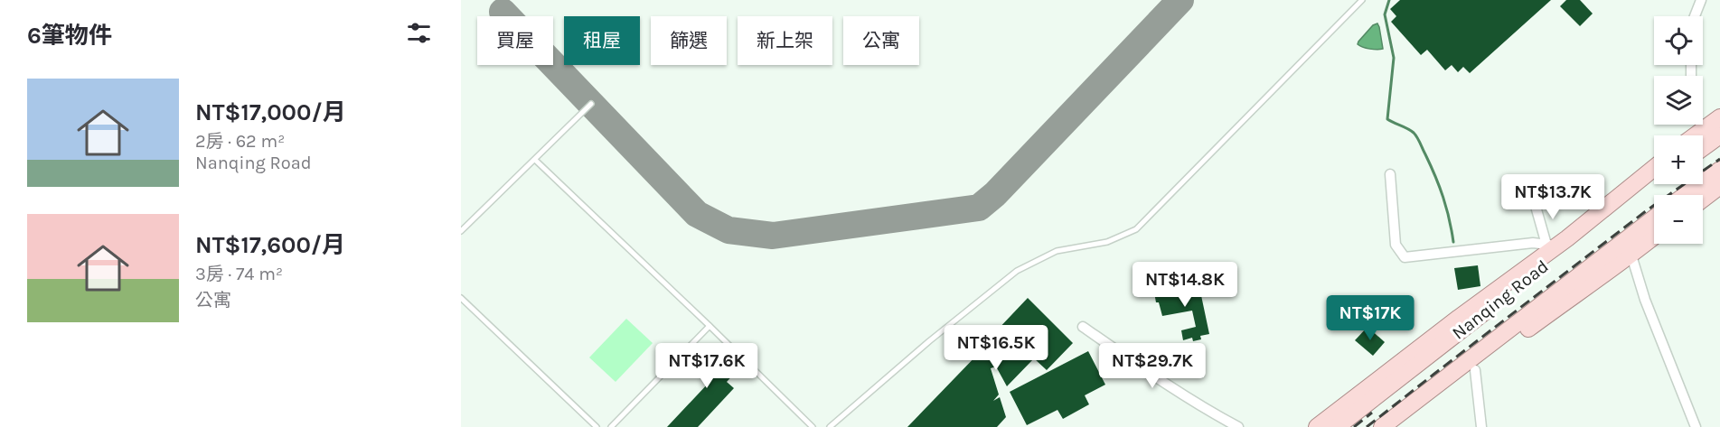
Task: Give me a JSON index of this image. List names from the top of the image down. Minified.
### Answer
{"streets":{"main road":["Nanqing Road"]},"page":{"heading":"6筆物件","map_buttons":["+","−"],"chip":["買屋","租屋","篩選","新上架","公寓"],"list":[{"name":"NT$17,000/月","note":"2房 · 62 m² · Nanqing Road"},{"name":"NT$17,600/月","note":"3房 · 74 m² · 公寓"}],"price":["NT$13.7K","NT$14.8K","NT$17K","NT$16.5K","NT$17.6K","NT$29.7K"]}}
